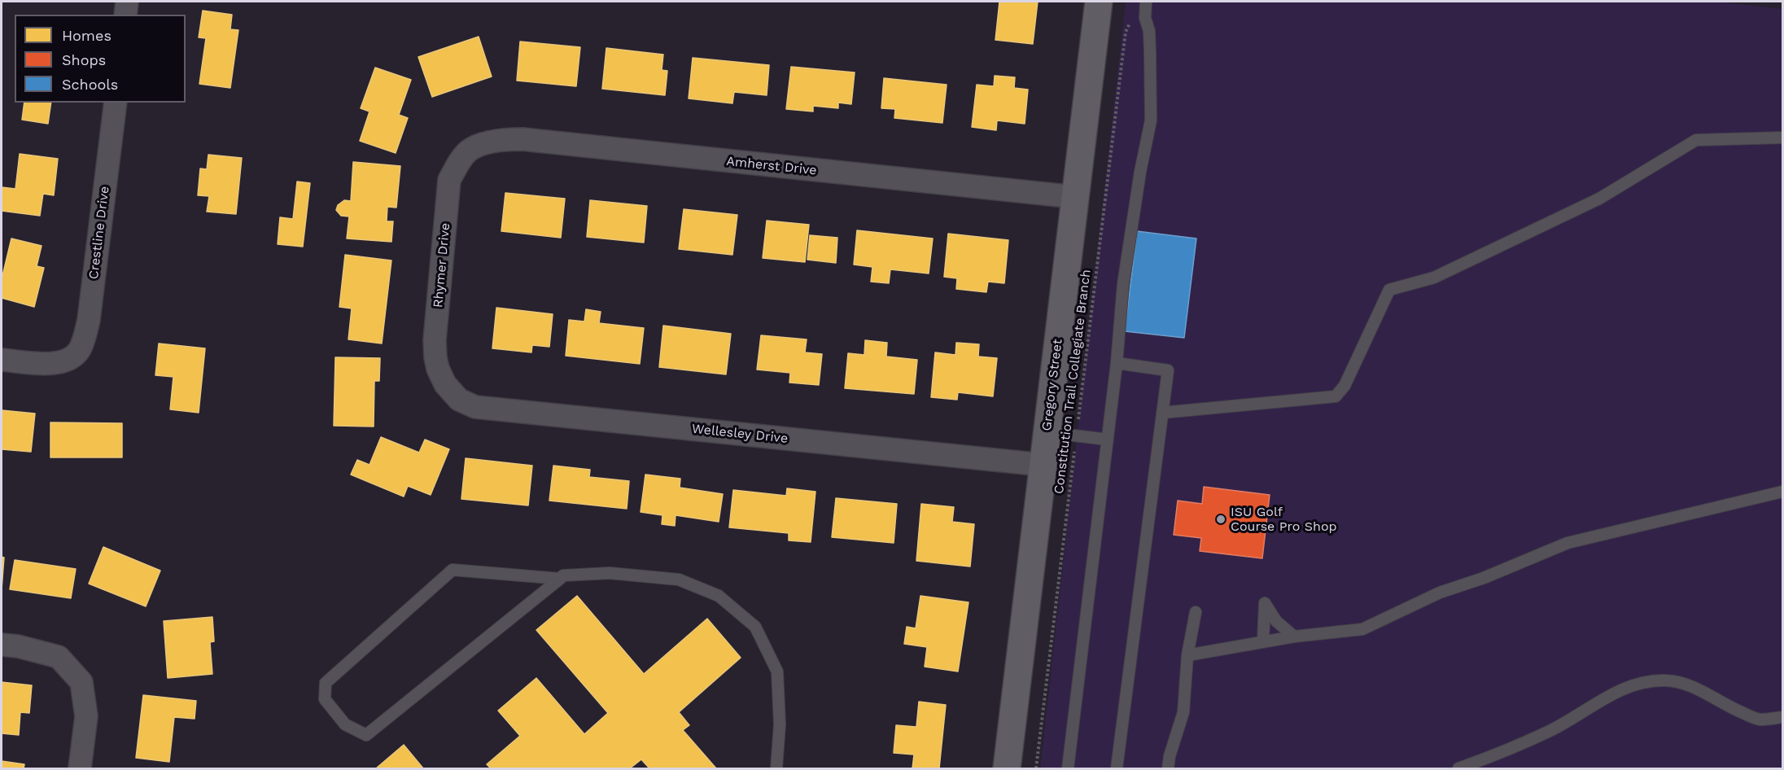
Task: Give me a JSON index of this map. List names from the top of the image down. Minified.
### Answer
{"streets":{"main road":["Gregory Street"],"street":["Amherst Drive","Crestline Drive","Rhymer Drive","Wellesley Drive"],"path":["Constitution Trail Collegiate Branch"]},"crossings":[["Amherst Drive","Rhymer Drive"],["Amherst Drive","Gregory Street"],["Rhymer Drive","Wellesley Drive"],["Gregory Street","Wellesley Drive"]],"places":["ISU Golf Course Pro Shop"],"legend":["Homes","Shops","Schools"]}
